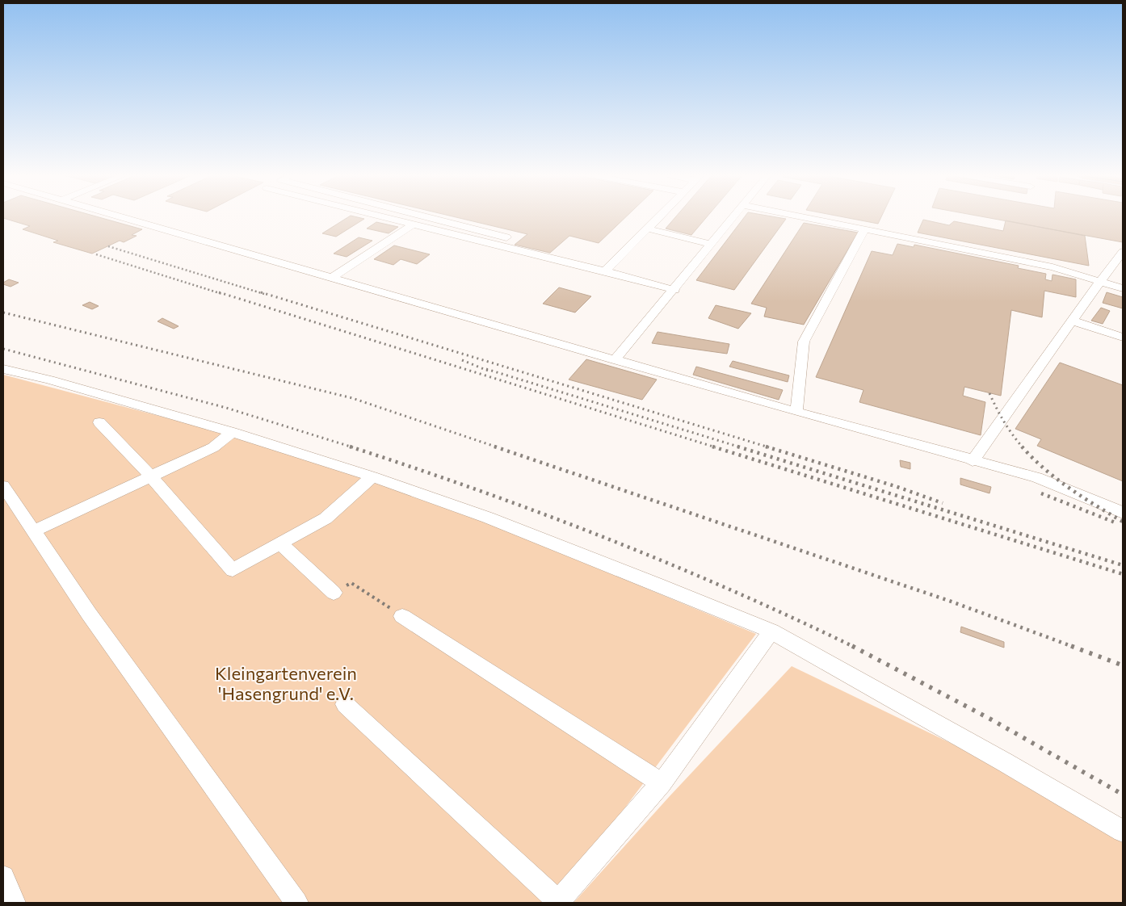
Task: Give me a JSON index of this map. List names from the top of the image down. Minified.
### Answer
{"parks":["Kleingartenverein 'Hasengrund' e.V."]}
